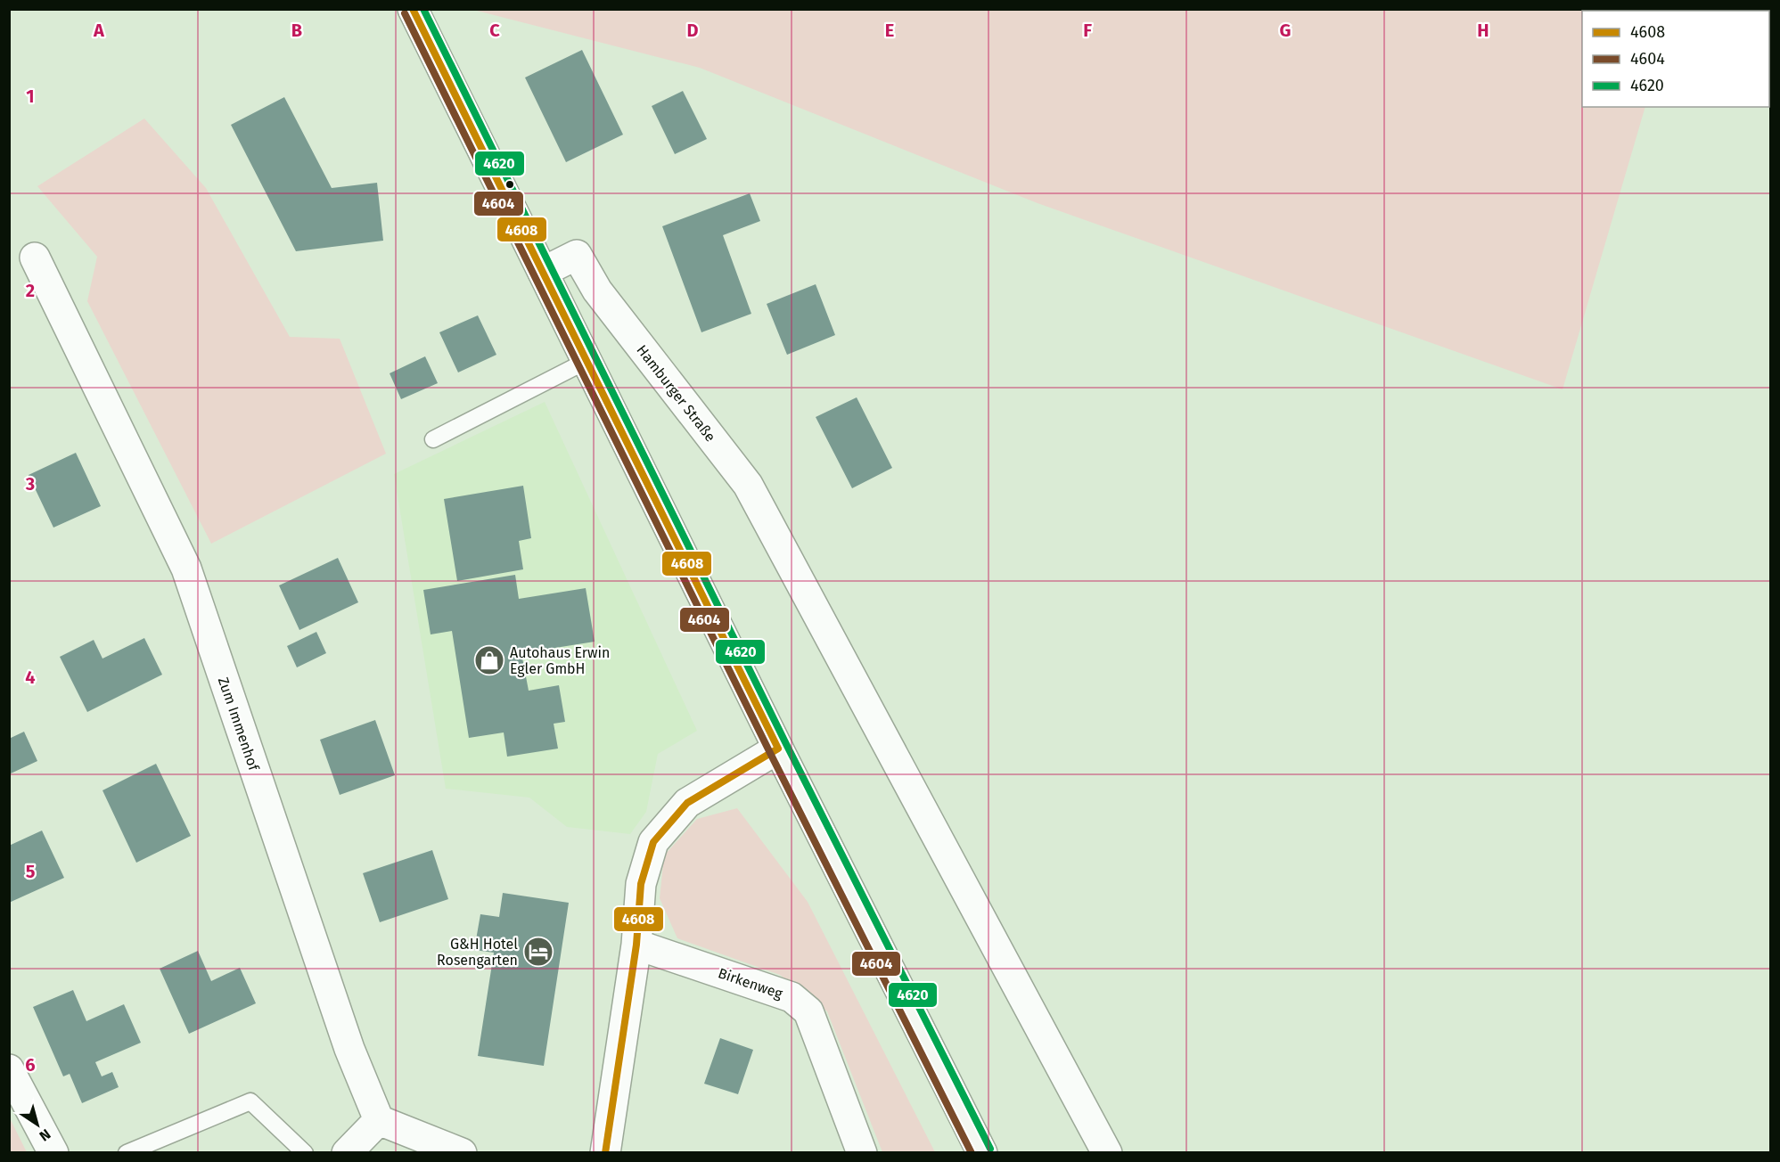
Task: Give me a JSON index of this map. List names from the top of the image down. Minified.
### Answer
{"streets":{"street":["Hamburger Straße","Zum Immenhof","Birkenweg"]},"places":{"shop":["Autohaus Erwin Egler GmbH"],"hotel":["G&H Hotel Rosengarten"]},"lines":["transit line 4608","transit line 4620","transit line 4604"],"legend":["4608","4604","4620"],"north":"bottom right","grid":{"columns":["A","B","C","D","E","F","G","H"],"rows":["1","2","3","4","5","6"]}}
